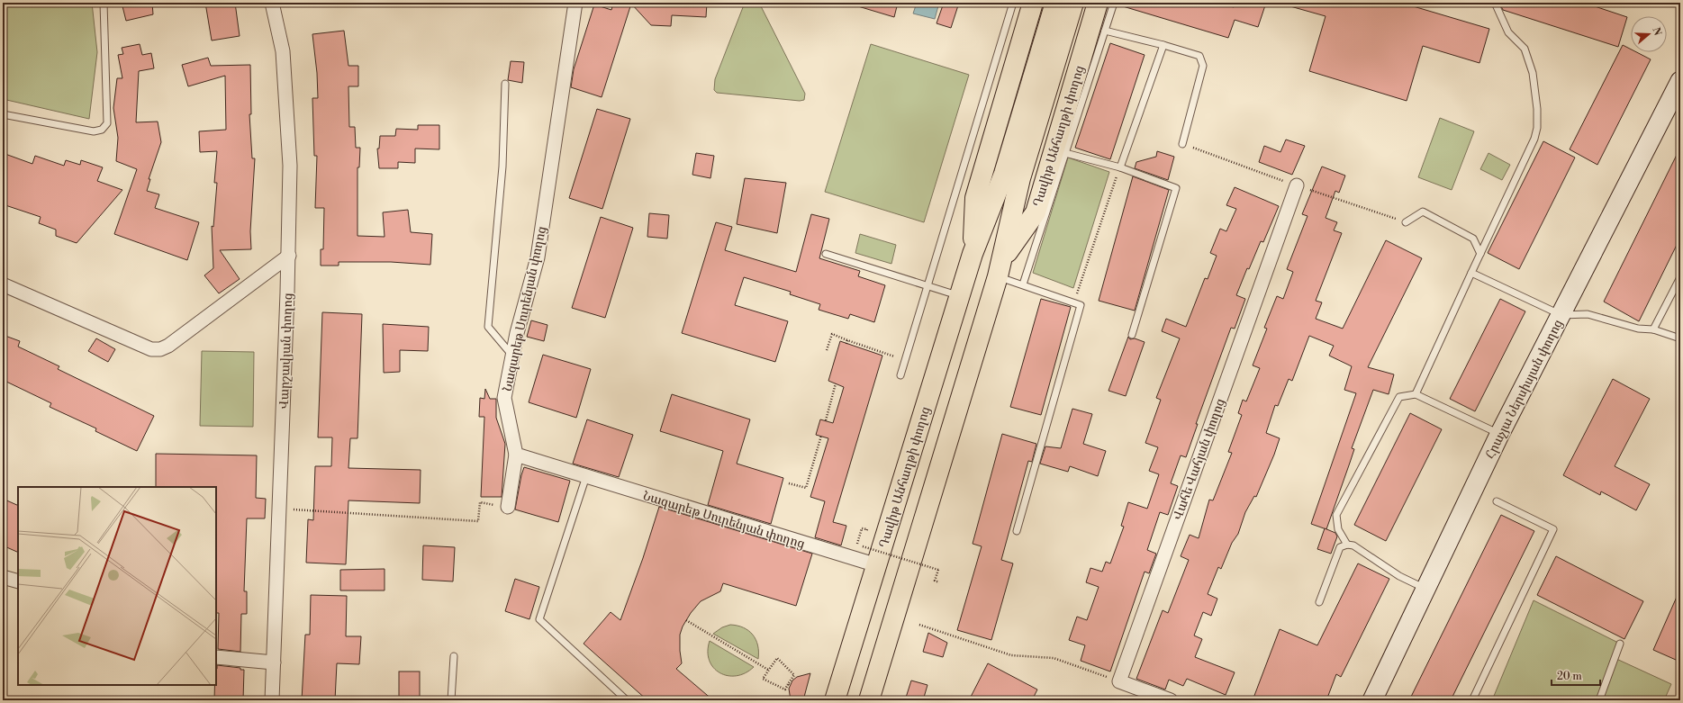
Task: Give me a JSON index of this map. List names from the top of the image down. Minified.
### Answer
{"streets":{"main road":["Դավիթ Անհաղթի փողոց"],"street":["Նազարեթ Սուրենյան փողոց","Վարշավյան փողոց","Հրաչյա Ներսիսյան փողոց","Վահե Վահյան փողոց"]},"crossings":[["Դավիթ Անհաղթի փողոց","Նազարեթ Սուրենյան փողոց"]],"scale_bar":"20 m","north":"right"}
